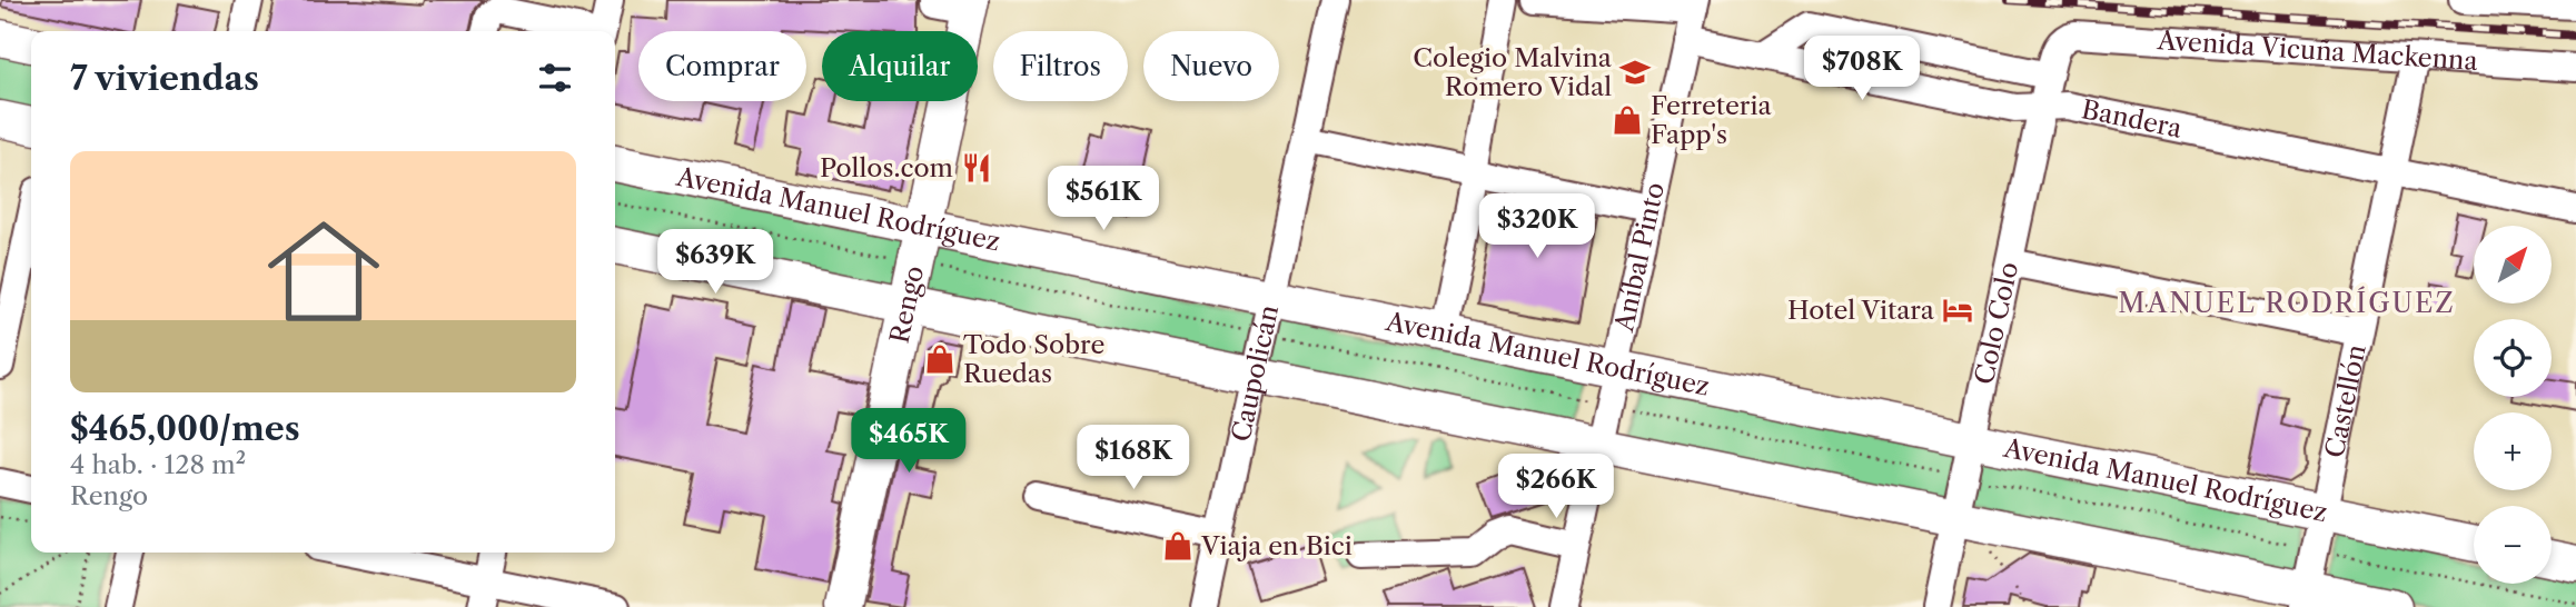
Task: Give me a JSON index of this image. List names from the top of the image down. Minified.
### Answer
{"streets":{"main road":["Avenida Manuel Rodríguez","Rengo"],"street":["Avenida Vicuña Mackenna","Bandera","Aníbal Pinto","Colo Colo","Caupolicán","Castellón"]},"crossings":[["Avenida Vicuña Mackenna","Colo Colo"],["Avenida Vicuña Mackenna","Castellón"],["Bandera","Aníbal Pinto"],["Bandera","Colo Colo"],["Bandera","Castellón"],["Avenida Manuel Rodríguez","Aníbal Pinto"],["Avenida Manuel Rodríguez","Rengo"],["Avenida Manuel Rodríguez","Colo Colo"],["Avenida Manuel Rodríguez","Caupolicán"],["Avenida Manuel Rodríguez","Castellón"]],"districts":["MANUEL RODRÍGUEZ"],"places":{"school or university":["Colegio Malvina Romero Vidal"],"shop":["Ferreteria Fapp's","Todo Sobre Ruedas","Viaja en Bici"],"restaurant":["Pollos.com"],"hotel":["Hotel Vitara"]},"north":"top right","page":{"chip":["Comprar","Alquilar","Filtros","Nuevo"],"heading":"7 viviendas","price":["$708K","$561K","$320K","$639K","$465K","$168K","$266K"],"list":[{"name":"$465,000/mes","note":"4 hab. · 128 m² · Rengo"}],"map_buttons":["+","−"]}}
